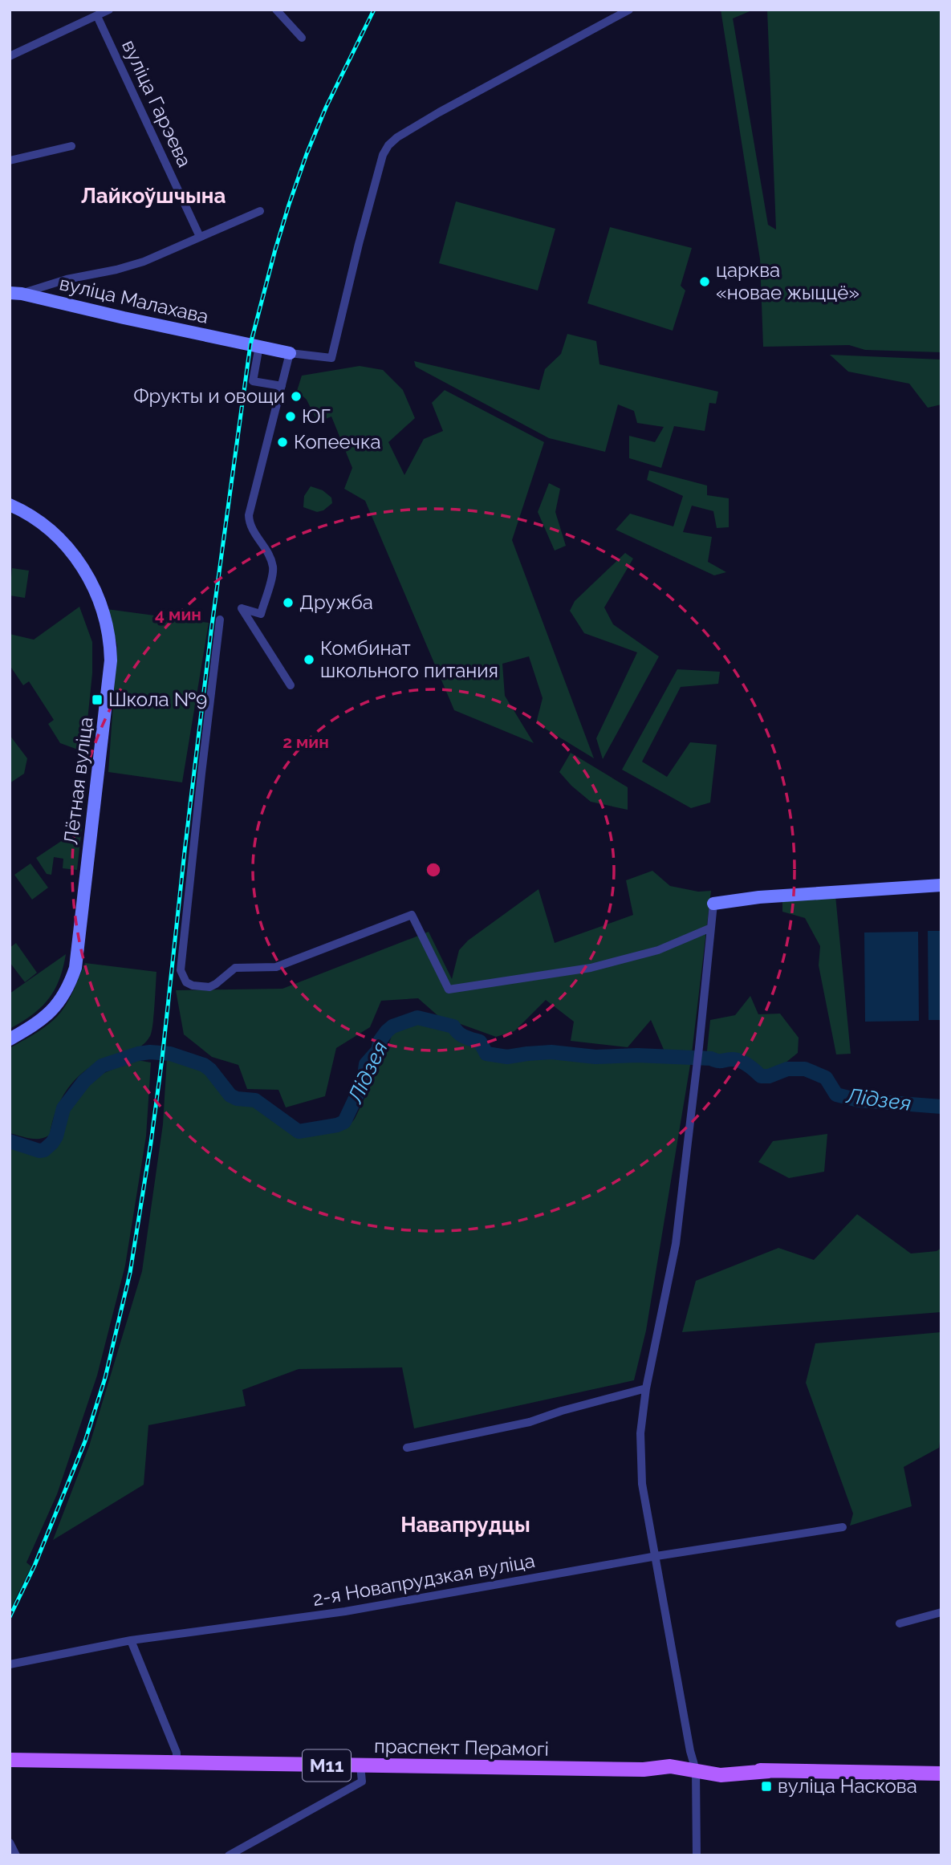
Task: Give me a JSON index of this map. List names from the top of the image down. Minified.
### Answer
{"streets":{"main road":["праспект Перамогі","М11"],"street":["вуліца Гарэева","вуліца Малахава","Лётная вуліца","2-я Новапрудзкая вуліца"]},"districts":["Лайкоўшчына","Навапрудцы"],"water":["Лідзея"],"places":{"other":["царква «новае жыццё»","Фрукты и овощи","ЮГ","Копеечка","Дружба","Комбинат школьного питания"],"transit":["Школа №9","вуліца Наскова"]},"rings":["4 мин","2 мин"]}
